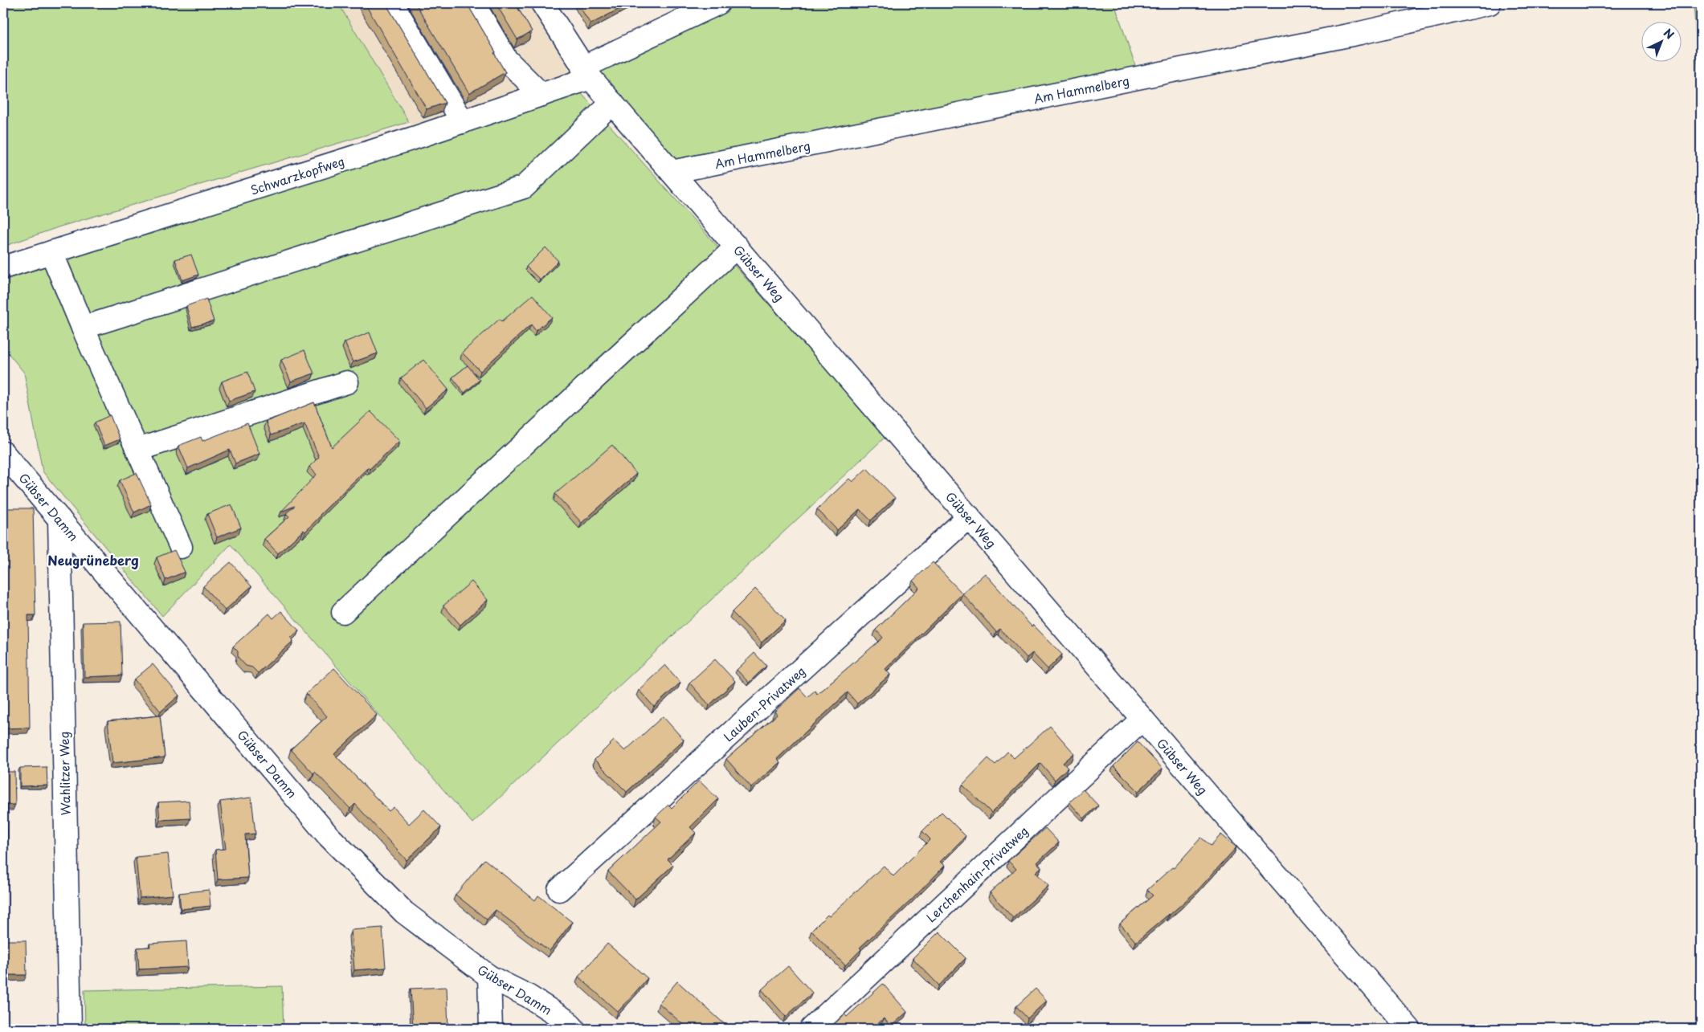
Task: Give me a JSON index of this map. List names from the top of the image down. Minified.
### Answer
{"streets":{"street":["Am Hammelberg","Schwarzkopfweg","Gübser Weg","Gübser Damm","Lauben-Privatweg","Wahlitzer Weg","Lerchenhain-Privatweg"]},"crossings":[["Am Hammelberg","Gübser Weg"],["Schwarzkopfweg","Gübser Weg"],["Gübser Weg","Lauben-Privatweg"],["Gübser Weg","Lerchenhain-Privatweg"],["Gübser Damm","Wahlitzer Weg"]],"districts":["Neugrüneberg"],"north":"top right"}
